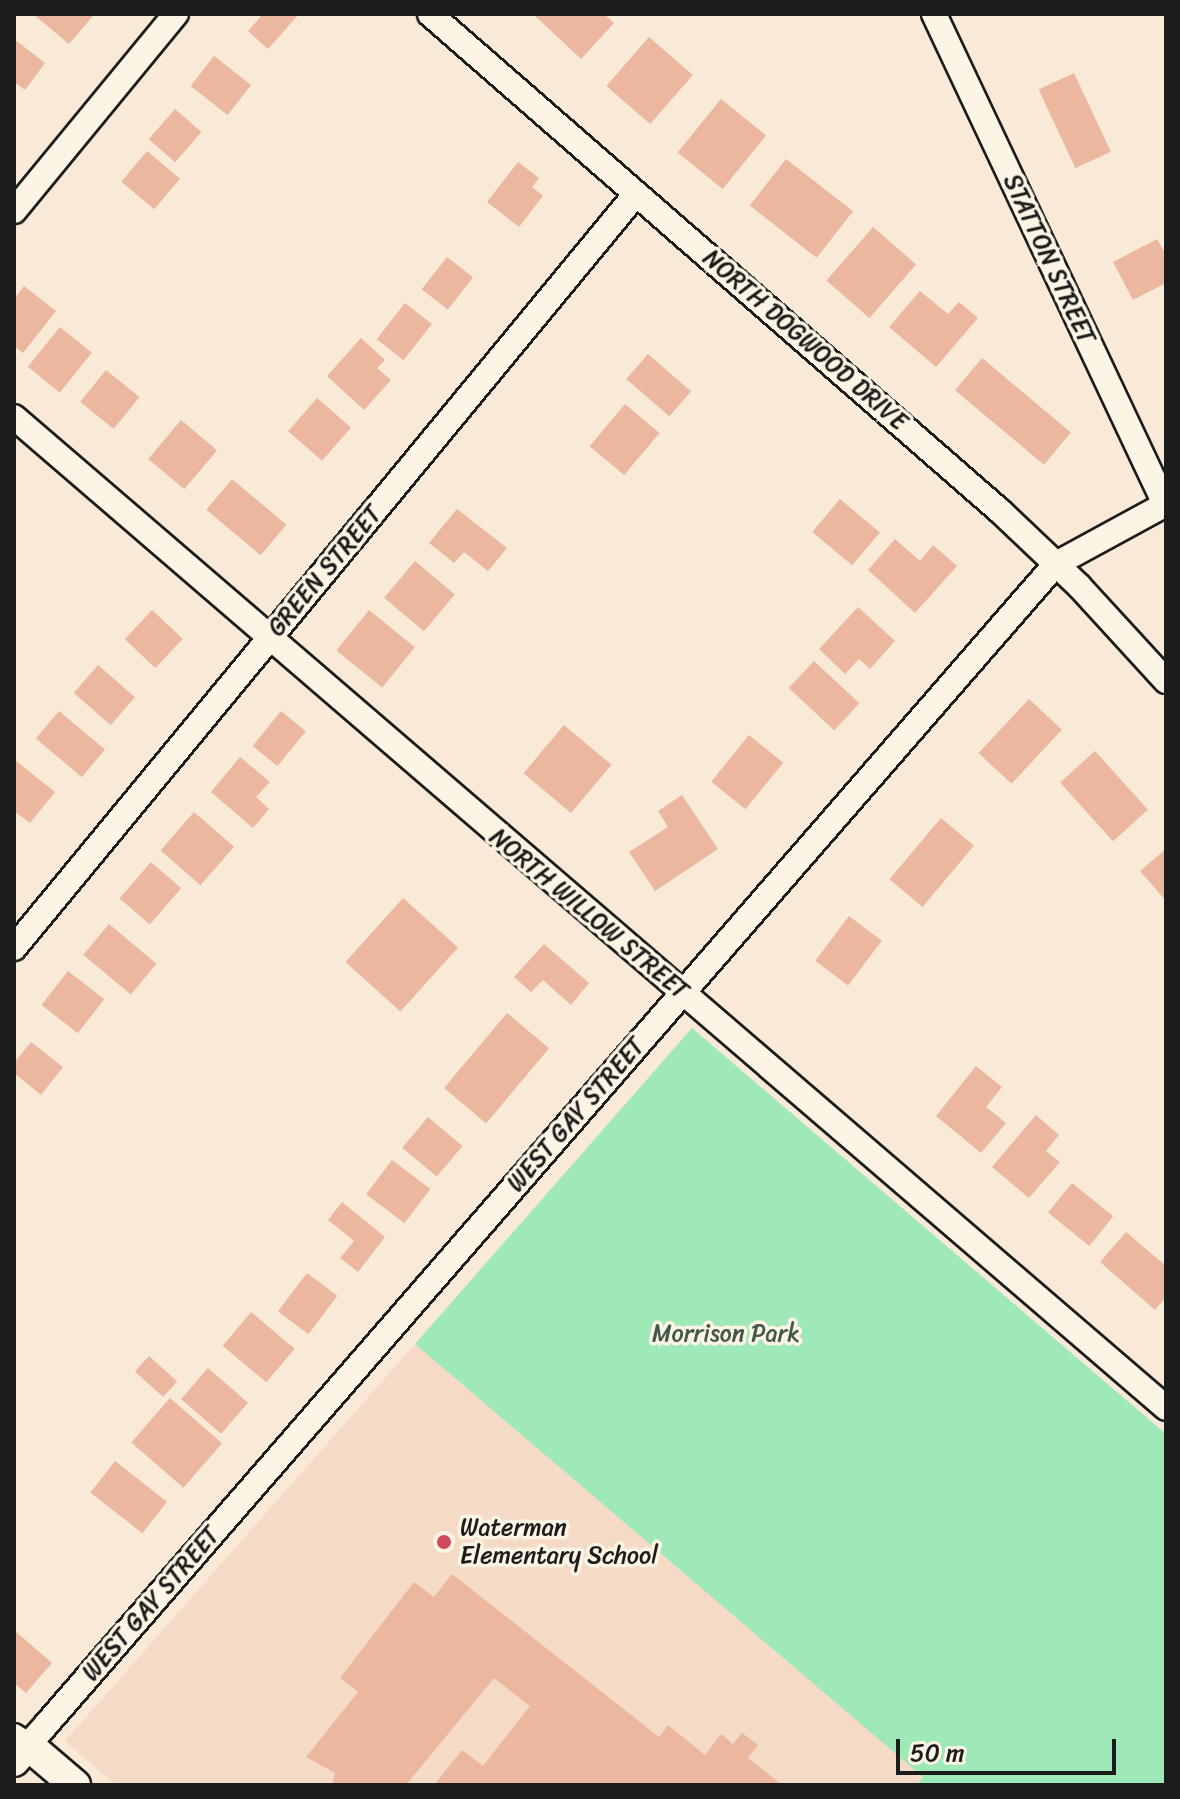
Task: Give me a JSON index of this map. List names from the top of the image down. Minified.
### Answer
{"streets":{"street":["STATTON STREET","NORTH DOGWOOD DRIVE","GREEN STREET","NORTH WILLOW STREET","WEST GAY STREET"]},"crossings":[["STATTON STREET","WEST GAY STREET"],["NORTH DOGWOOD DRIVE","GREEN STREET"],["NORTH DOGWOOD DRIVE","WEST GAY STREET"],["GREEN STREET","NORTH WILLOW STREET"],["NORTH WILLOW STREET","WEST GAY STREET"]],"parks":["Morrison Park"],"places":["Waterman Elementary School"],"scale_bar":"50 m"}
